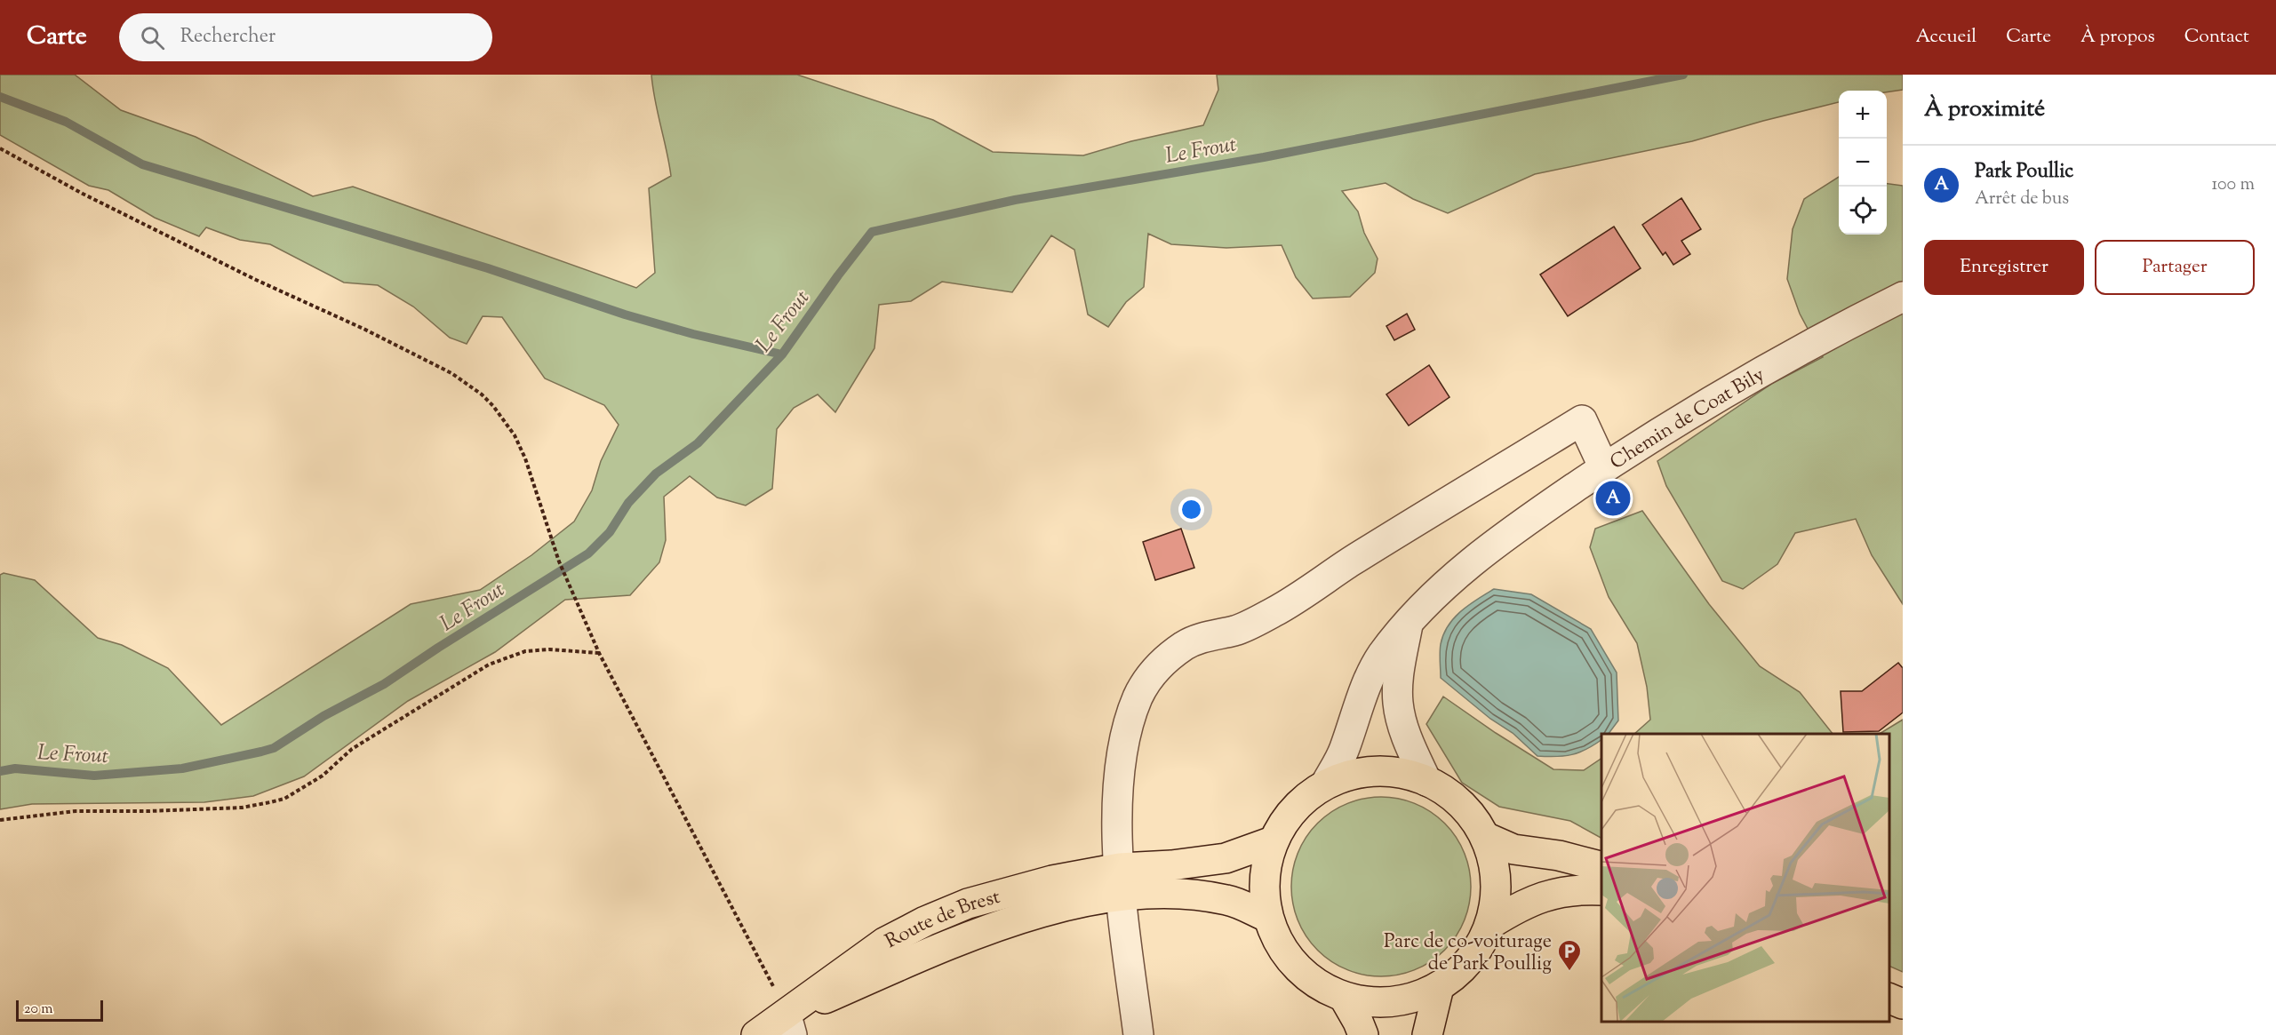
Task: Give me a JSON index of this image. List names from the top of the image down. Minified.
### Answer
{"streets":{"main road":["Route de Brest"],"street":["Chemin de Coat Bily"]},"water":["Le Frout"],"places":{"parking":["Parc de co-voiturage de Park Poullig"]},"scale_bar":"20 m","page":{"header":"Carte","search":"Rechercher","nav":["Accueil","Carte","À propos","Contact"],"heading":"À proximité","map_buttons":["+","−"],"list":[{"mark":"A","name":"Park Poullic","note":"Arrêt de bus","value":"100 m"}],"buttons":["Enregistrer","Partager"],"pins":"A","scale":"20 m"}}
